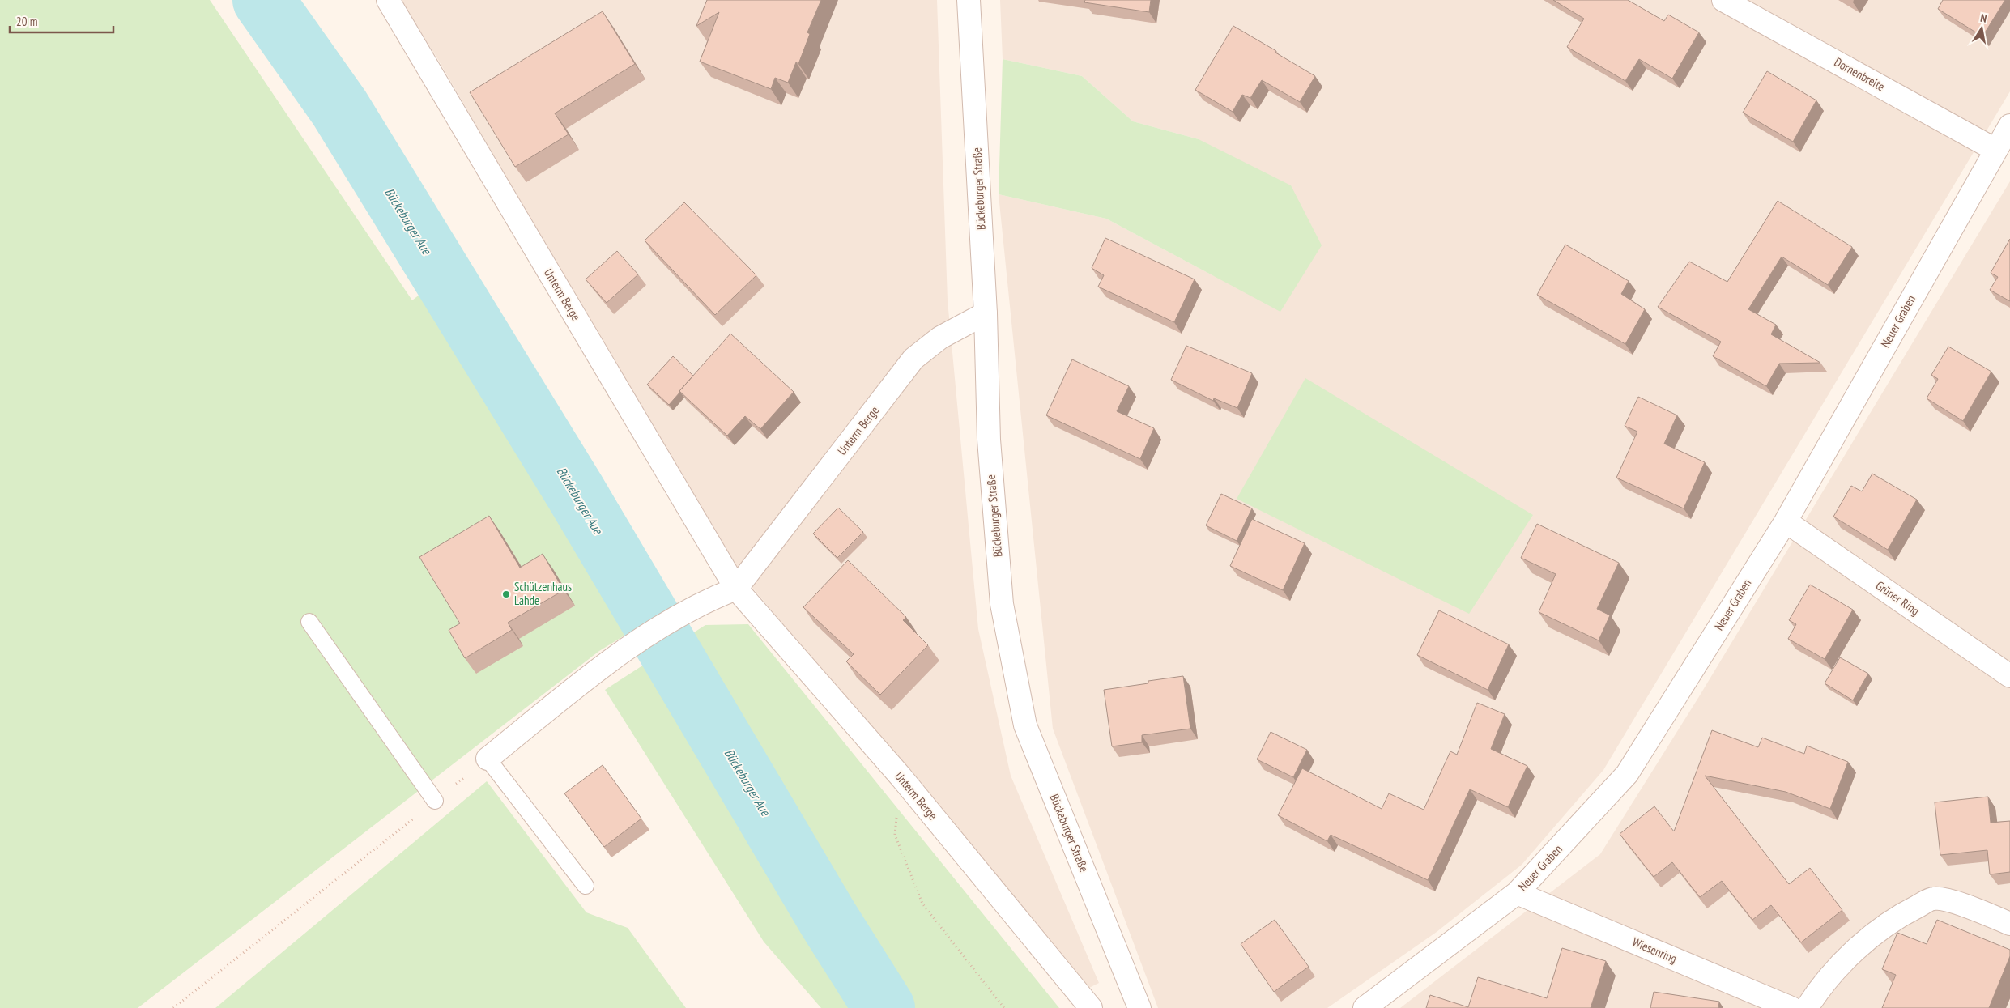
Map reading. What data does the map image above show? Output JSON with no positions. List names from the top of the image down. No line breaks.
{"streets":{"street":["Dornenbreite","Bückeburger Straße","Unterm Berge","Neuer Graben","Grüner Ring","Wiesenring"]},"crossings":[["Dornenbreite","Neuer Graben"],["Bückeburger Straße","Unterm Berge"],["Neuer Graben","Grüner Ring"],["Neuer Graben","Wiesenring"]],"water":["Bückeburger Aue"],"places":["Schützenhaus Lahde"],"scale_bar":"20 m","north":"top"}
